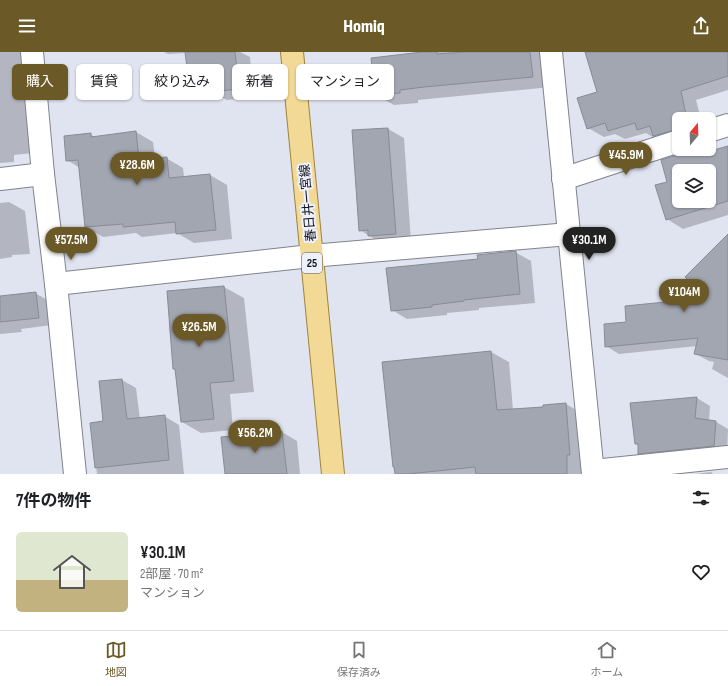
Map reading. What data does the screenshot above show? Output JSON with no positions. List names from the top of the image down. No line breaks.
{"streets":{"main road":["春日井一宮線","25"]},"north":"top","page":{"header":"Homiq","chip":["購入","賃貸","絞り込み","新着","マンション"],"price":["¥45.9M","¥28.6M","¥57.5M","¥30.1M","¥104M","¥26.5M","¥56.2M"],"heading":"7件の物件","list":[{"name":"¥30.1M","note":"2部屋 · 70 m² · マンション"}],"tabs":["地図","保存済み","ホーム"]}}
